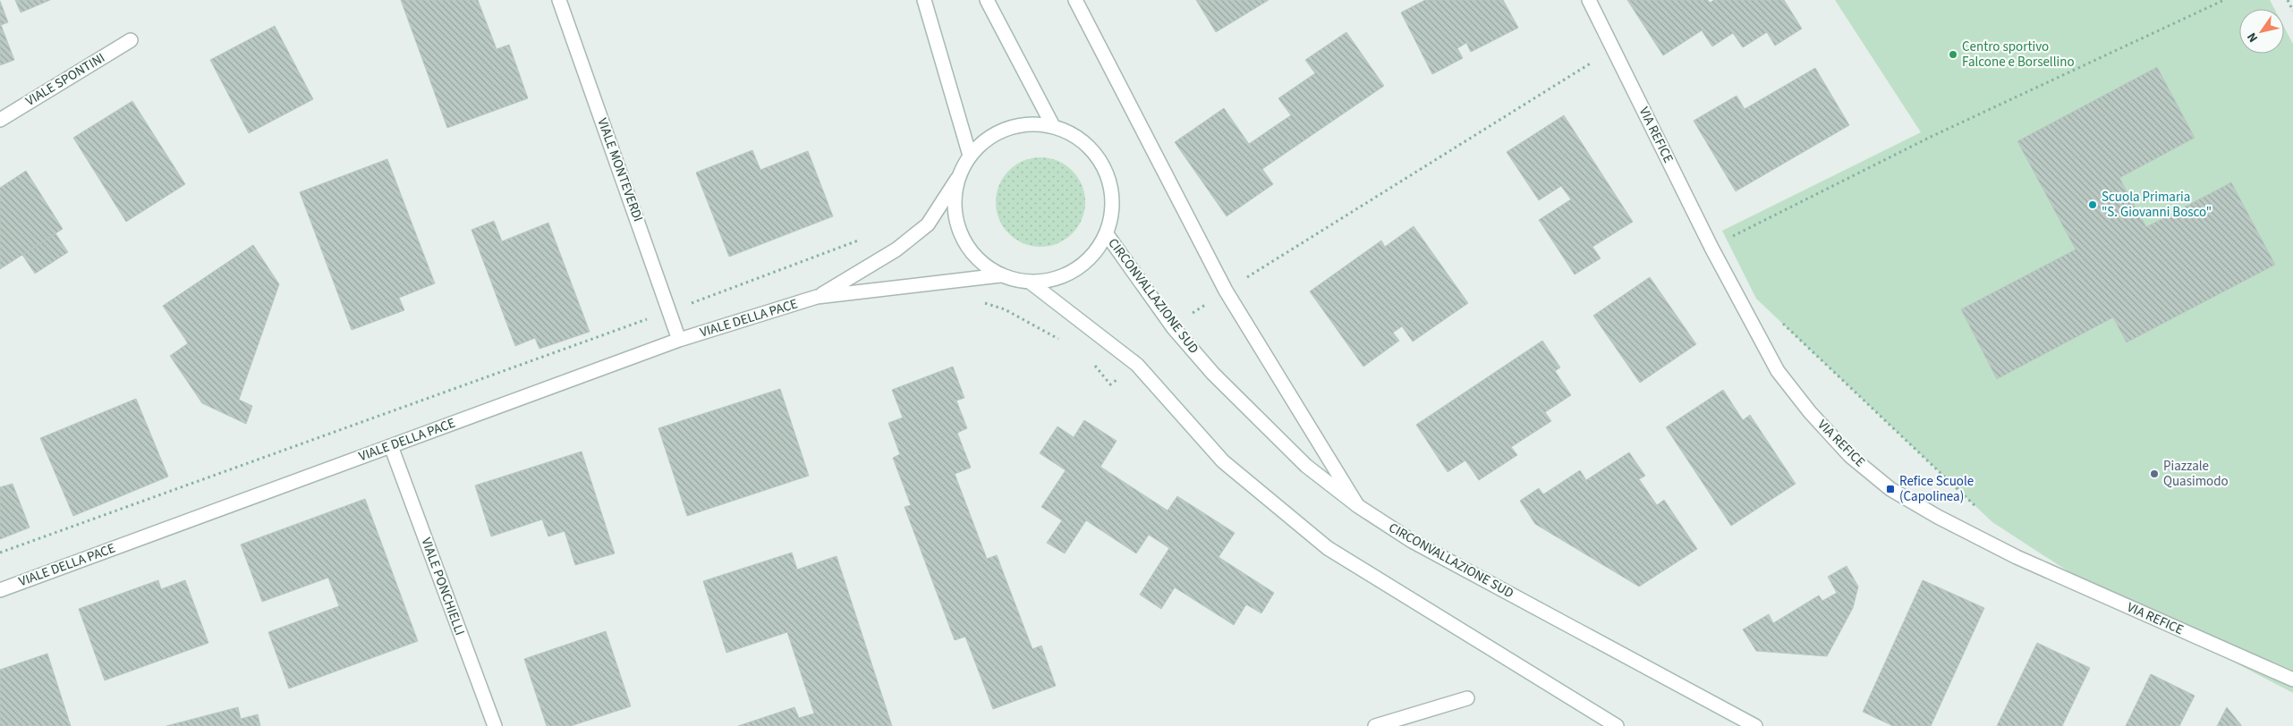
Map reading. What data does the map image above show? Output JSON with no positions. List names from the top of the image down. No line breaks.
{"streets":{"street":["VIALE SPONTINI","VIA REFICE","VIALE MONTEVERDI","CIRCONVALLAZIONE SUD","VIALE DELLA PACE","VIALE PONCHIELLI"]},"crossings":[["VIALE MONTEVERDI","VIALE DELLA PACE"],["CIRCONVALLAZIONE SUD","VIALE DELLA PACE"],["VIALE DELLA PACE","VIALE PONCHIELLI"]],"places":{"other":["Centro sportivo Falcone e Borsellino","Scuola Primaria \"S. Giovanni Bosco\"","Piazzale Quasimodo"],"transit":["Refice Scuole (Capolinea)"]},"north":"bottom left"}
